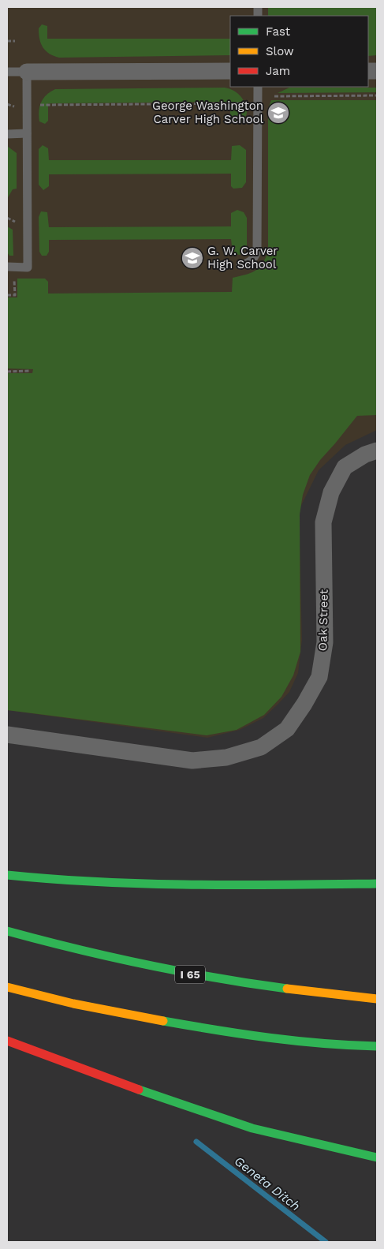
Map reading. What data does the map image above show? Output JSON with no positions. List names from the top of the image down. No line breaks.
{"streets":{"highway":["I 65"],"street":["Oak Street"]},"water":["Geneta Ditch"],"places":{"school or university":["George Washington Carver High School","G. W. Carver High School"]},"legend":["Fast","Slow","Jam"]}
